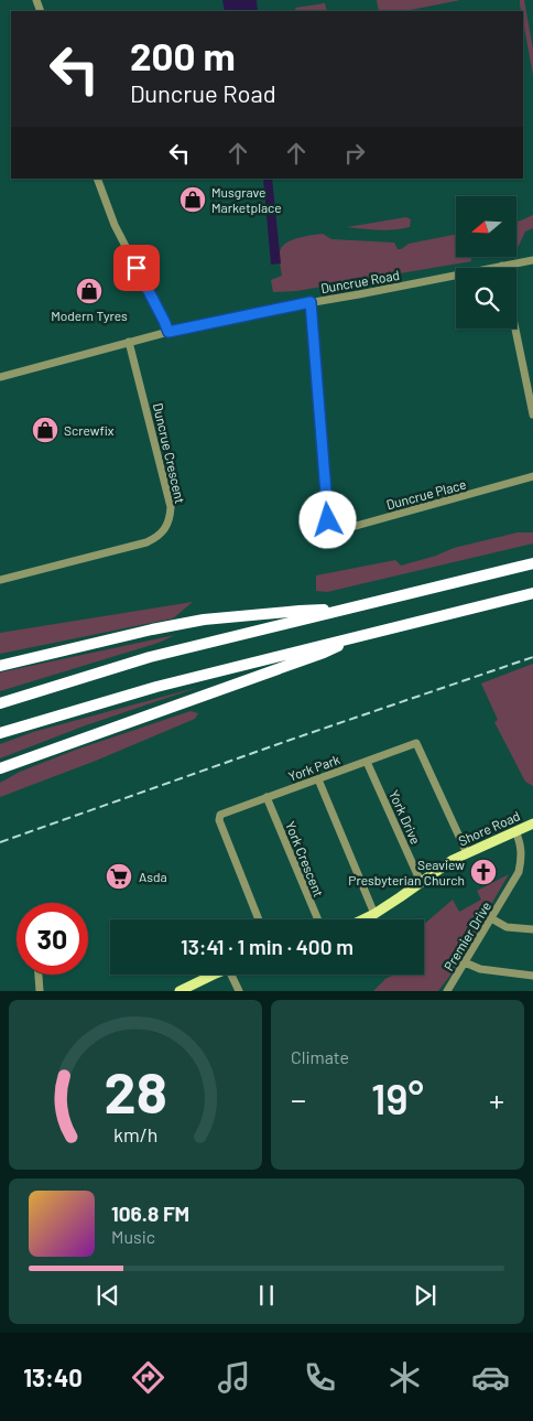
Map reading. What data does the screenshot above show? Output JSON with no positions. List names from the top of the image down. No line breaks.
{"streets":{"main road":["Shore Road"],"street":["Duncrue Road","Duncrue Crescent","Duncrue Place","York Park","York Drive","York Crescent","Premier Drive"]},"crossings":[["Duncrue Road","Duncrue Crescent"],["Duncrue Road","Duncrue Place"],["York Park","York Drive"],["York Park","Shore Road"],["York Park","York Crescent"],["York Drive","Shore Road"],["Shore Road","Premier Drive"]],"places":{"shop":["Musgrave Marketplace","Modern Tyres","Screwfix"],"church":["Seaview Presbyterian Church"],"supermarket":["Asda"]},"north":"left","page":{"turn":["200 m","Duncrue Road"],"limit":"30","trip":"13:41 · 1 min · 400 m","tile":"Climate","heat":["−","19°","+"],"song":["106.8 FM","Music"],"tabs":"13:40","gauge":["28","km/h"]}}
